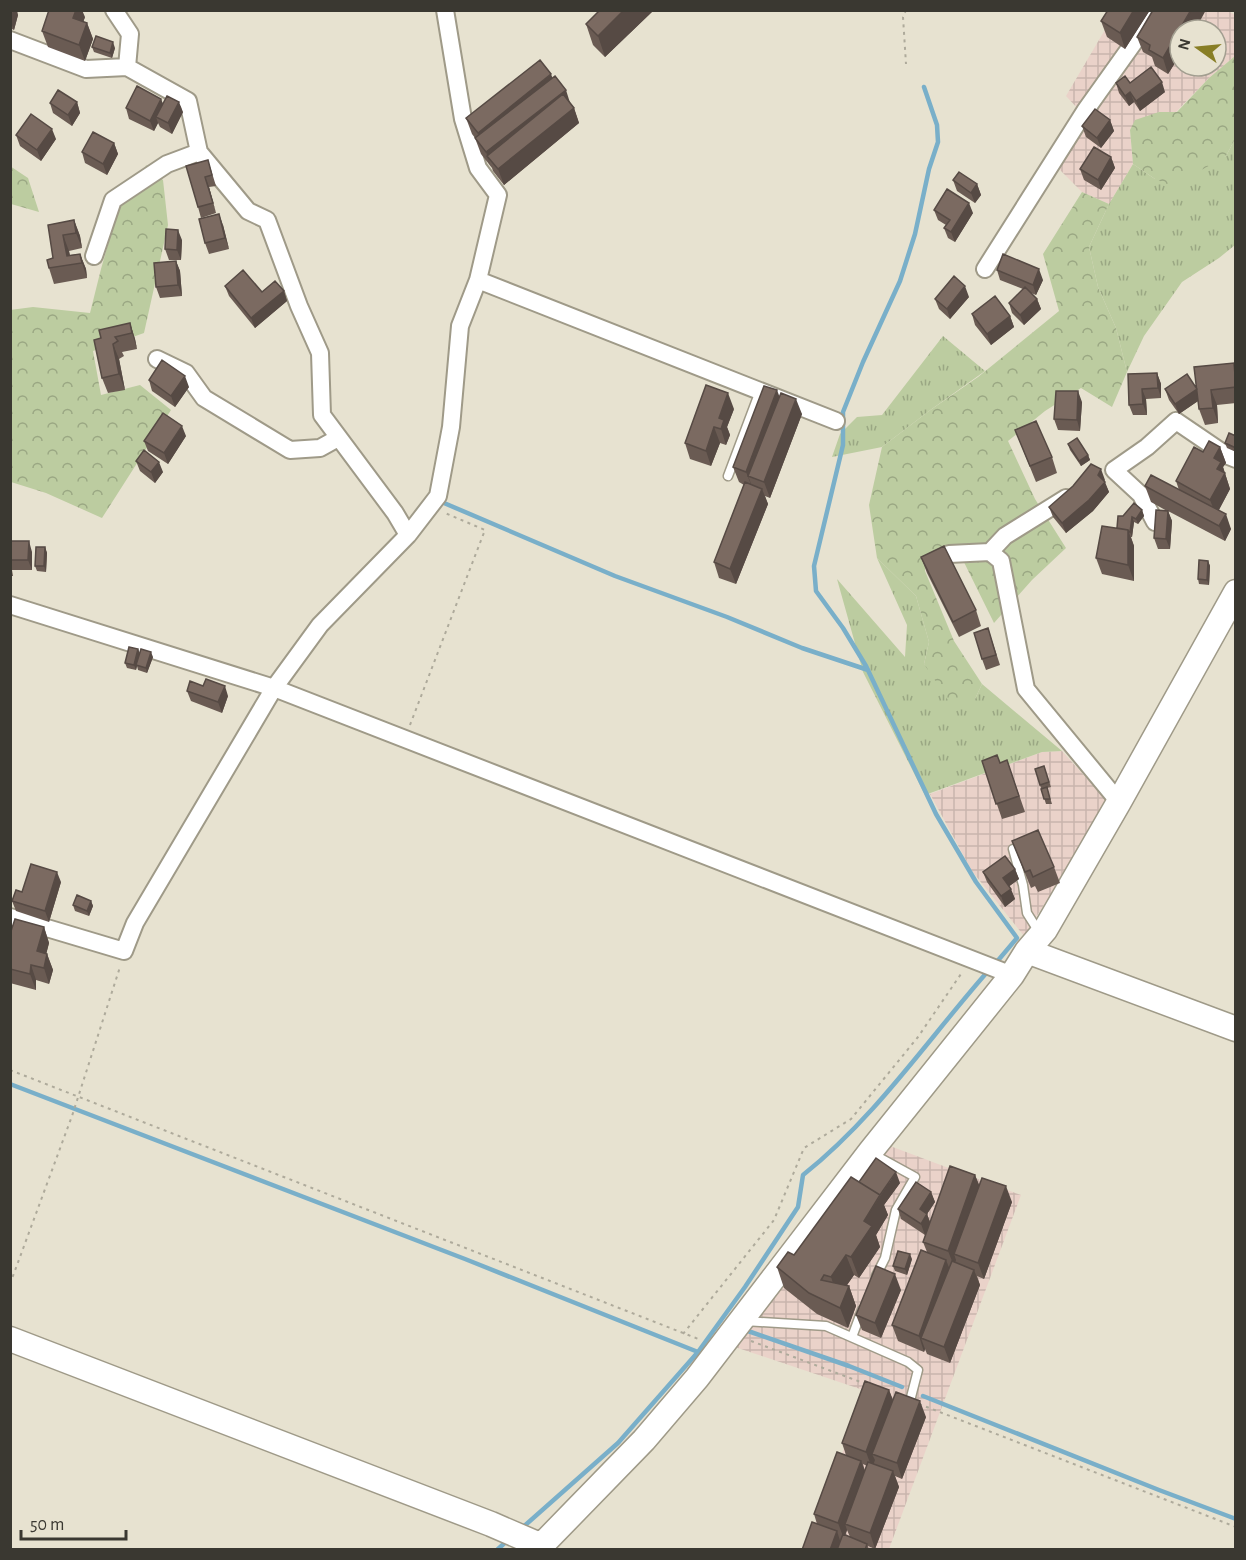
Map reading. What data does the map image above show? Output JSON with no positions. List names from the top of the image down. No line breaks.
{"scale_bar":"50 m","north":"left"}
